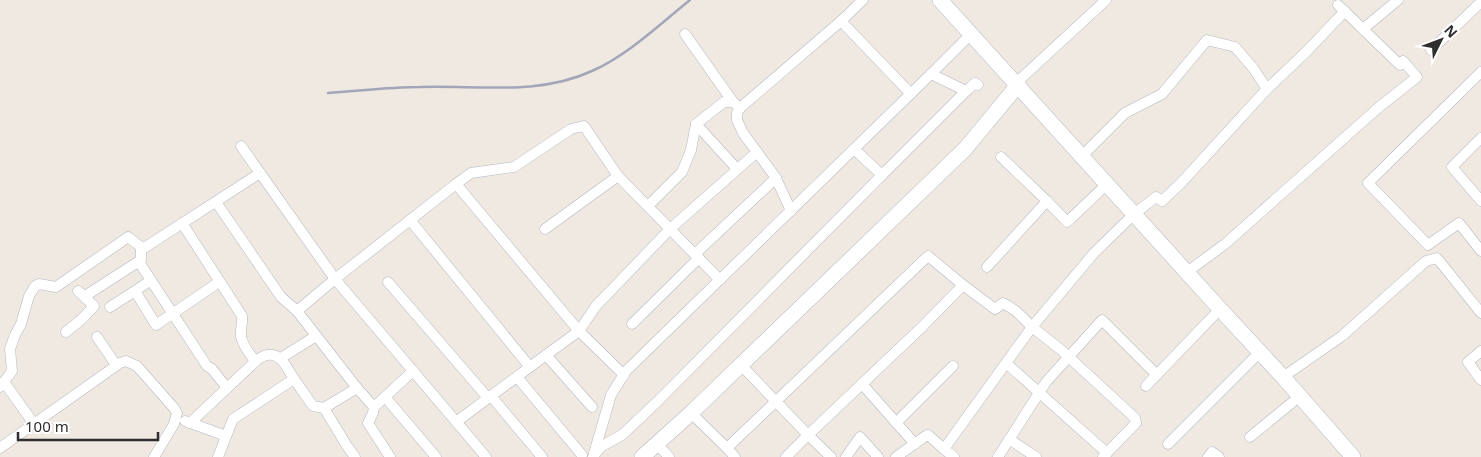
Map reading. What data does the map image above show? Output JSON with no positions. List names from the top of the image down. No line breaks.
{"scale_bar":"100 m","north":"top right"}
